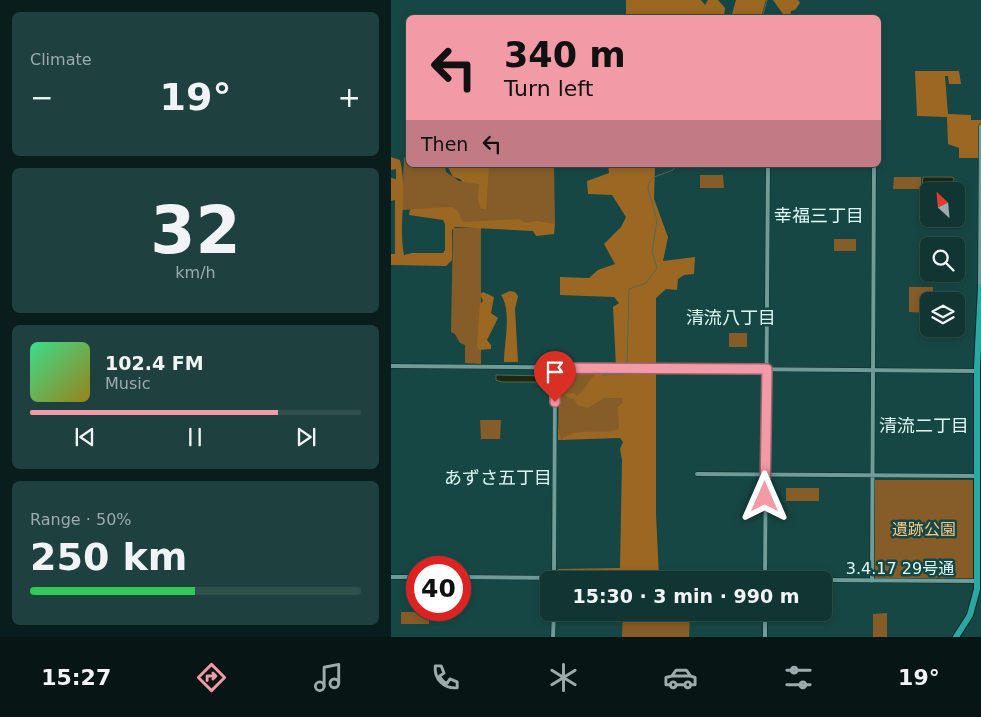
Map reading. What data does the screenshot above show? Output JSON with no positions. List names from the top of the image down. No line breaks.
{"streets":{"street":["3.4.17 29号通"]},"districts":["幸福三丁目","清流八丁目","清流二丁目","あずさ五丁目"],"parks":["遺跡公園"],"north":"top left","page":{"tile":["Climate",["32","km/h"],["Range · 50%","250 km"]],"turn":["340 m","Turn left"],"heat":["−","19°","+"],"then":"Then","song":["102.4 FM","Music"],"limit":"40","trip":"15:30 · 3 min · 990 m","tabs":["15:27","19°"]}}
